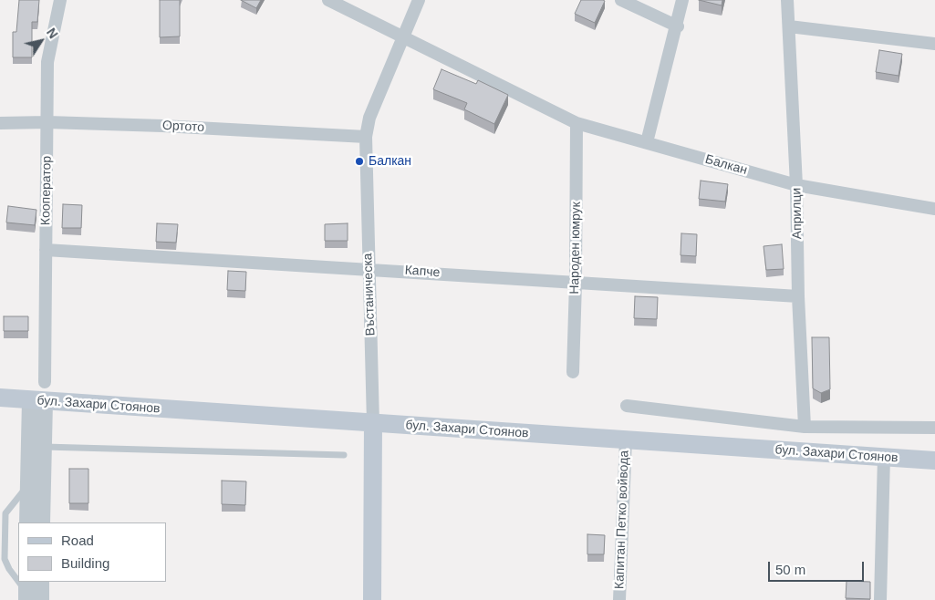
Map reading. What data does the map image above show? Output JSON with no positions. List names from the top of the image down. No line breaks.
{"streets":{"main road":["Въстаническа","бул. Захари Стоянов"],"street":["Ортото","Балкан","Кооператор","Априлци","Народен юмрук","Капче","Капитан Петко войвода"]},"crossings":[["Ортото","Кооператор"],["Ортото","Въстаническа"],["Балкан","Априлци"],["Балкан","Народен юмрук"],["Балкан","Въстаническа"],["Кооператор","Капче"],["Априлци","Капче"],["Народен юмрук","Капче"],["Капче","Въстаническа"],["Въстаническа","бул. Захари Стоянов"],["бул. Захари Стоянов","Капитан Петко войвода"]],"places":["Балкан"],"legend":["Road","Building"],"scale_bar":"50 m","north":"top right"}
